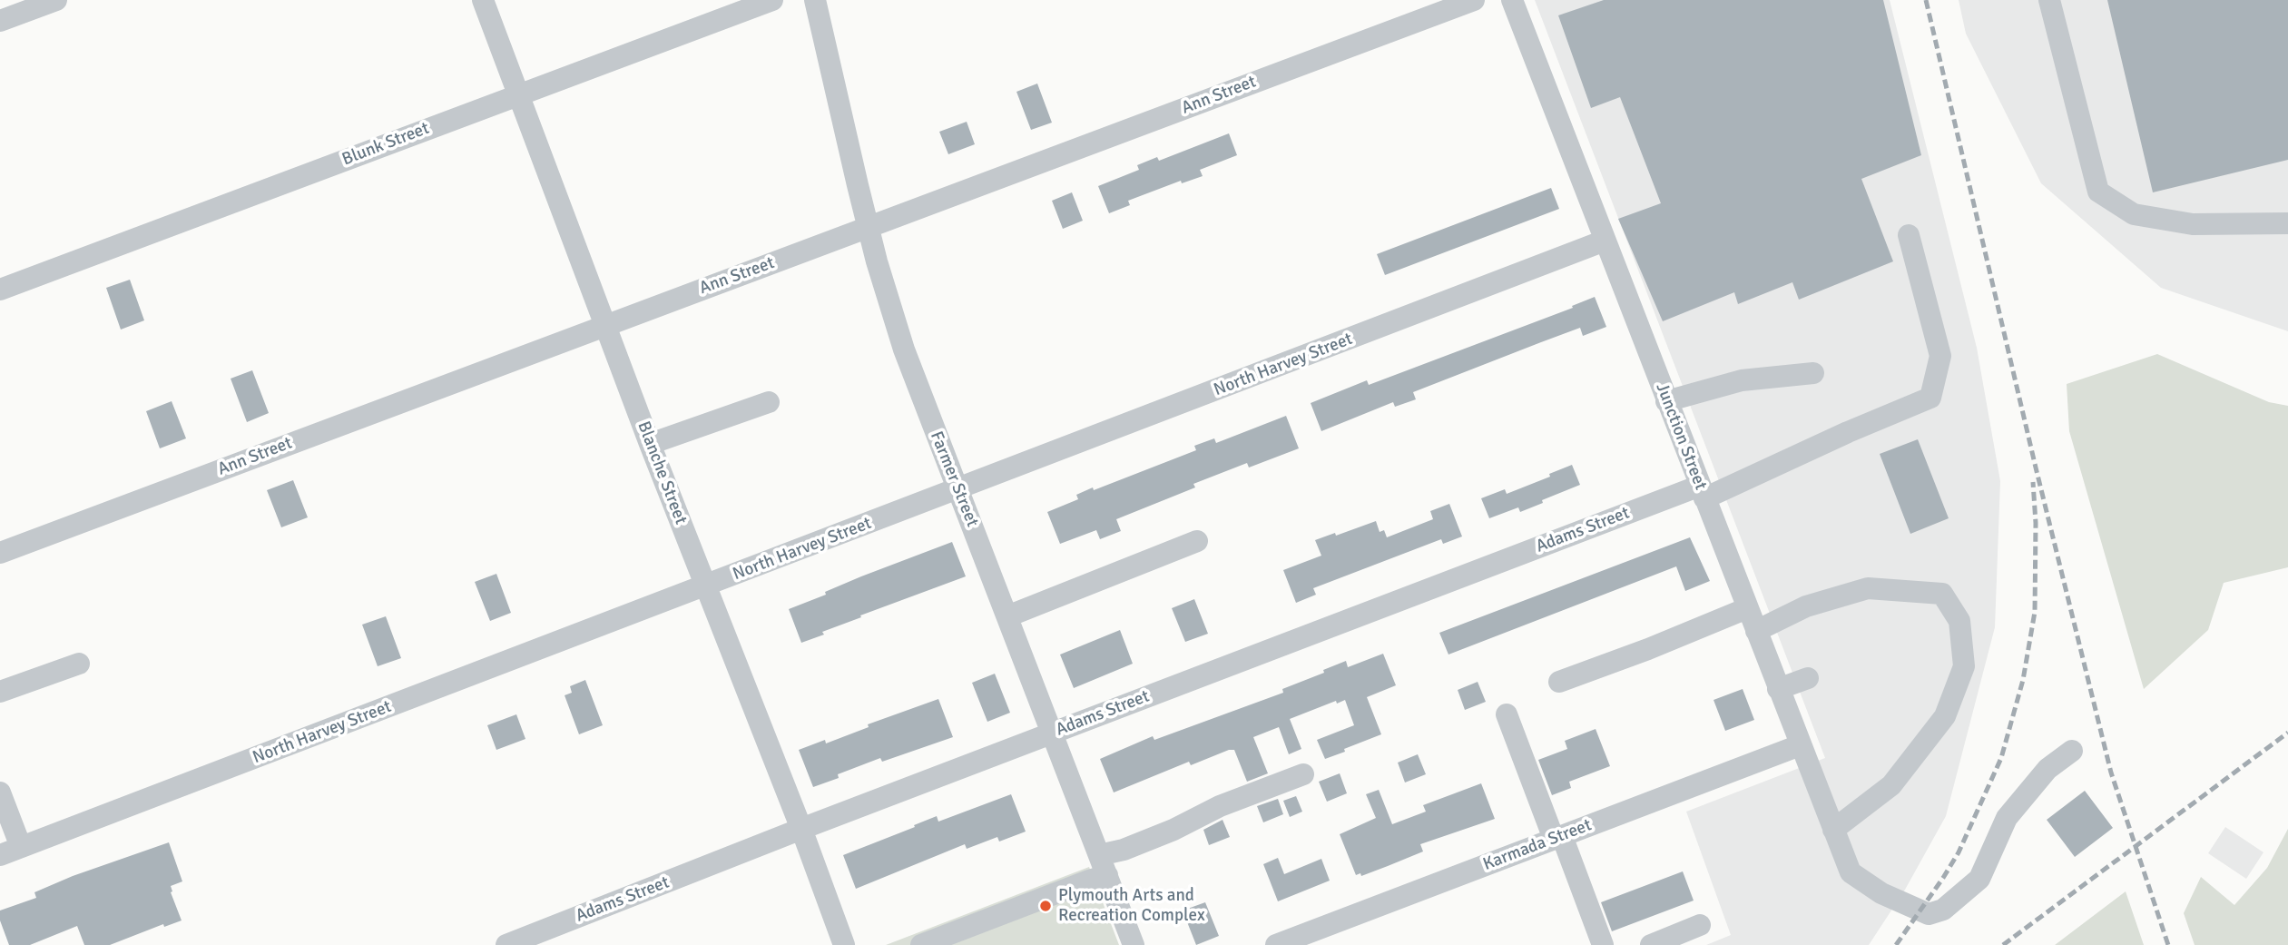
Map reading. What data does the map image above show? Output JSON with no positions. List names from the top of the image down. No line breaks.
{"streets":{"street":["Ann Street","Blunk Street","North Harvey Street","Junction Street","Blanche Street","Farmer Street","Adams Street","Karmada Street"]},"crossings":[["Ann Street","Blanche Street"],["Ann Street","Farmer Street"],["Blunk Street","Blanche Street"],["North Harvey Street","Junction Street"],["North Harvey Street","Blanche Street"],["North Harvey Street","Farmer Street"],["Junction Street","Adams Street"],["Junction Street","Karmada Street"],["Blanche Street","Adams Street"],["Farmer Street","Adams Street"]],"places":["Plymouth Arts and Recreation Complex"]}
